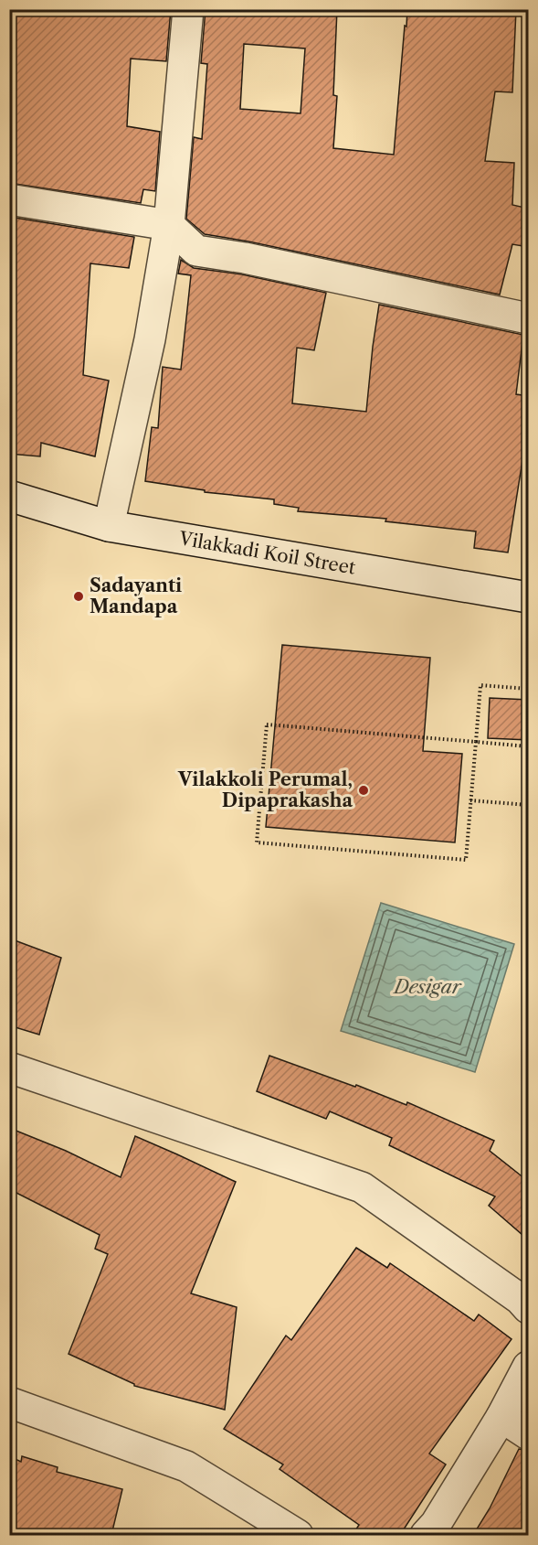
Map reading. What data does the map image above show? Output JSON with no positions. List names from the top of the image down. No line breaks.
{"streets":{"street":["Vilakkadi Koil Street"]},"water":["Desigar"],"places":["Sadayanti Mandapa","Vilakkoli Perumal, Dipaprakasha"]}
